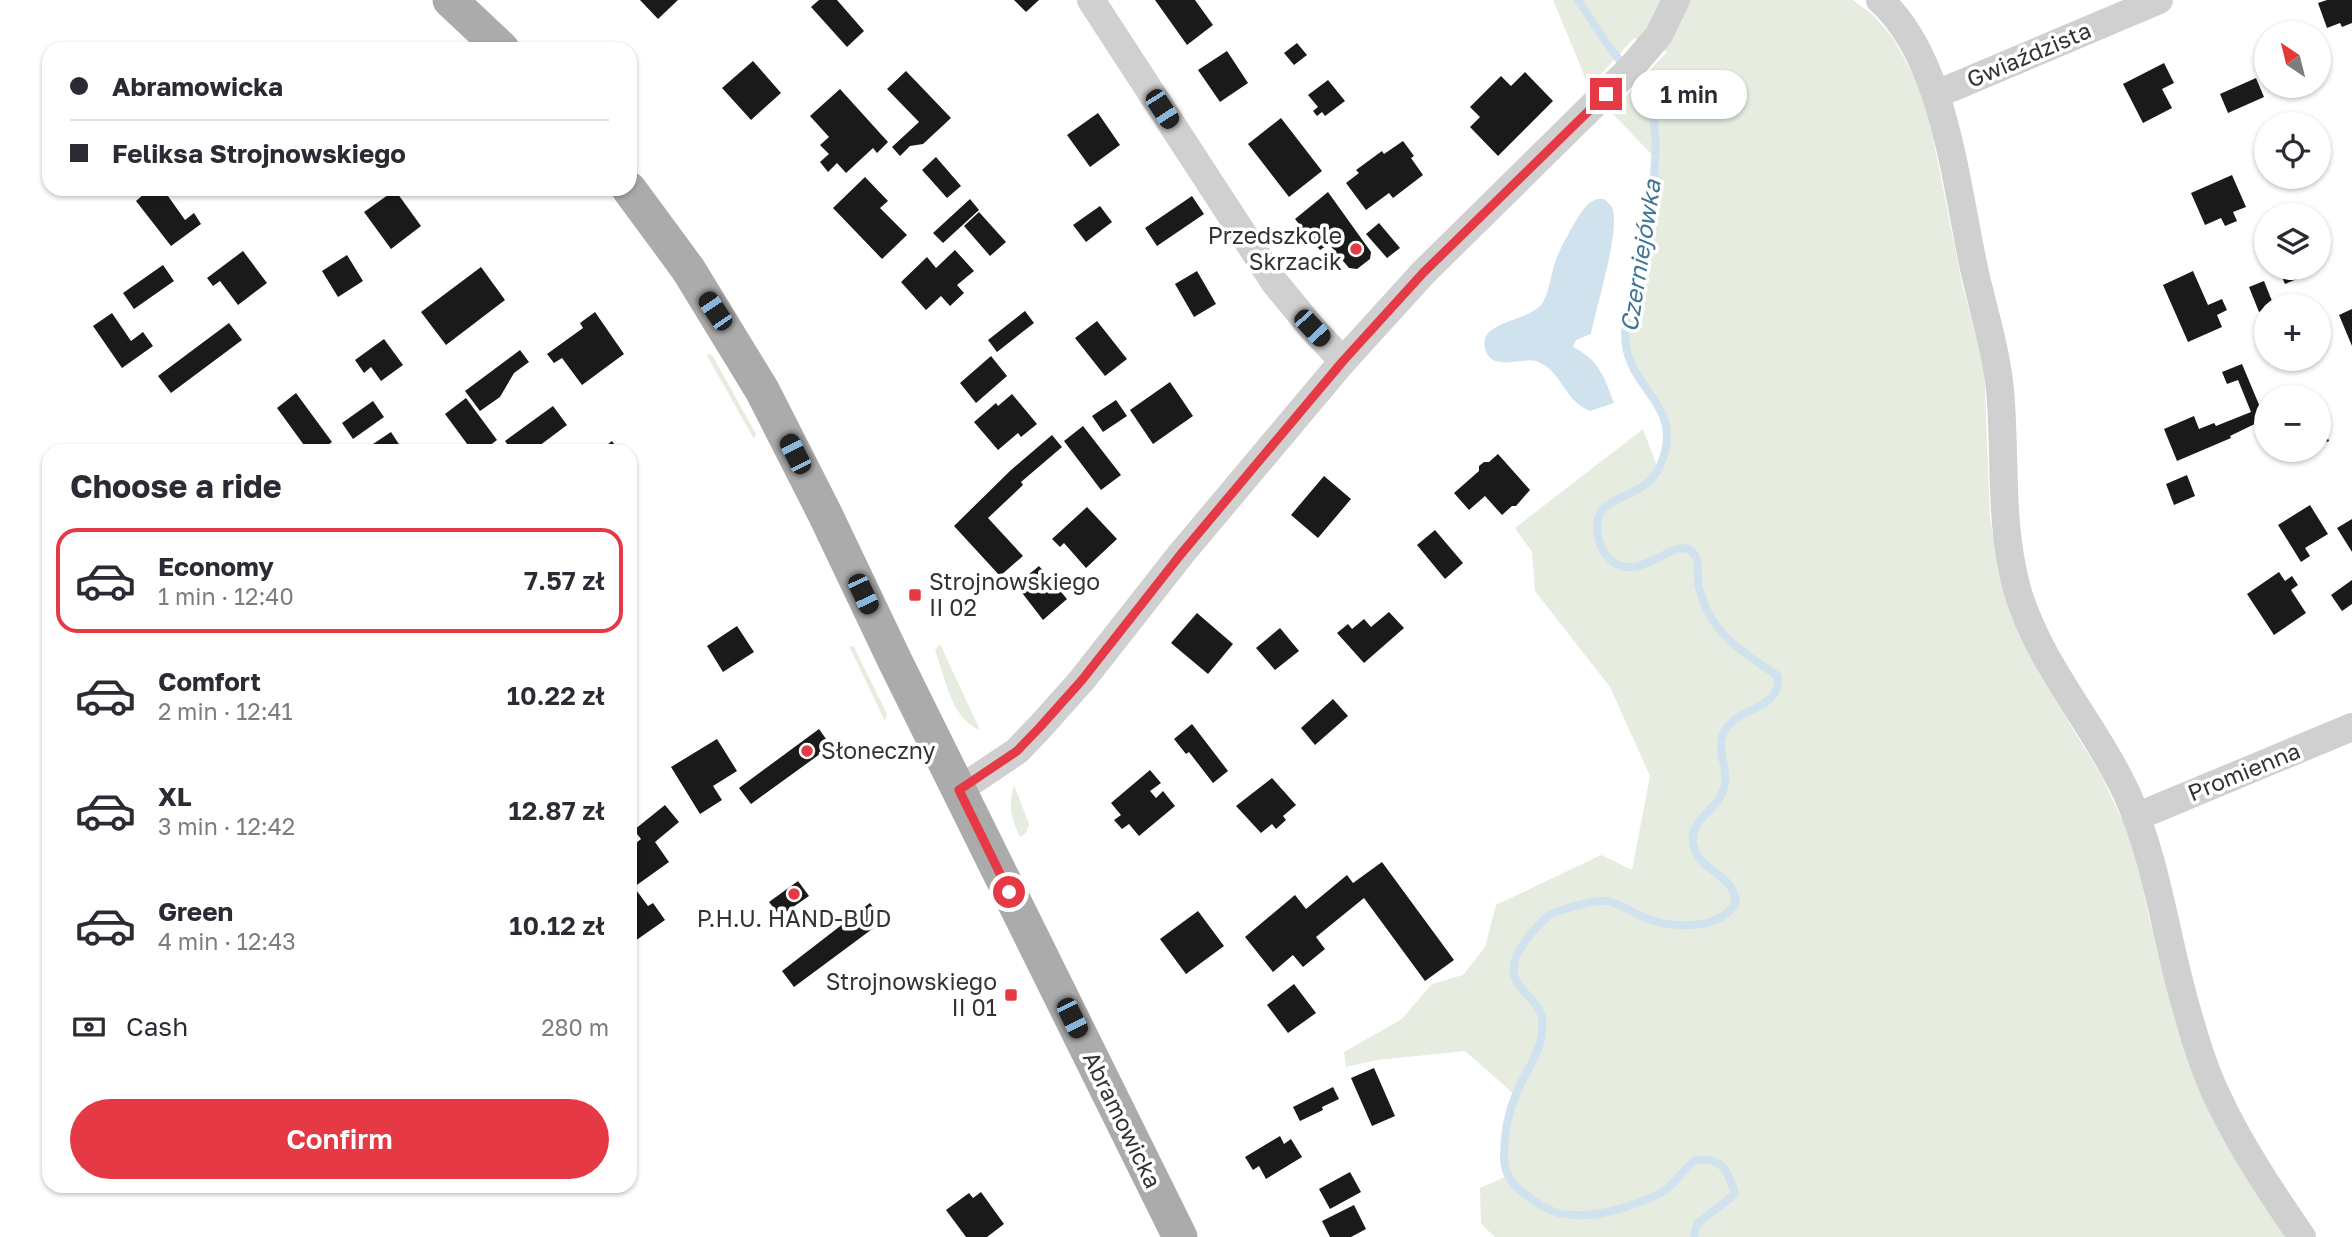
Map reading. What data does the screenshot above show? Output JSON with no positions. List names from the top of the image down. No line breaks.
{"streets":{"main road":["Abramowicka"],"street":["Gwiaździsta","Promienna"]},"water":["Czerniejówka"],"places":{"other":["Przedszkole Skrzacik","Słoneczny","P.H.U. HAND-BUD"],"transit":["Strojnowskiego II 02","Strojnowskiego II 01"]},"north":"top left","page":{"map_buttons":["+","−"],"banner":["Abramowicka","Feliksa Strojnowskiego"],"bubble":"1 min","heading":"Choose a ride","list":[{"name":"Economy","note":"1 min · 12:40","value":"7.57 zł"},{"name":"Comfort","note":"2 min · 12:41","value":"10.22 zł"},{"name":"XL","note":"3 min · 12:42","value":"12.87 zł"},{"name":"Green","note":"4 min · 12:43","value":"10.12 zł"}],"pay":["Cash","280 m"],"buttons":"Confirm"}}
